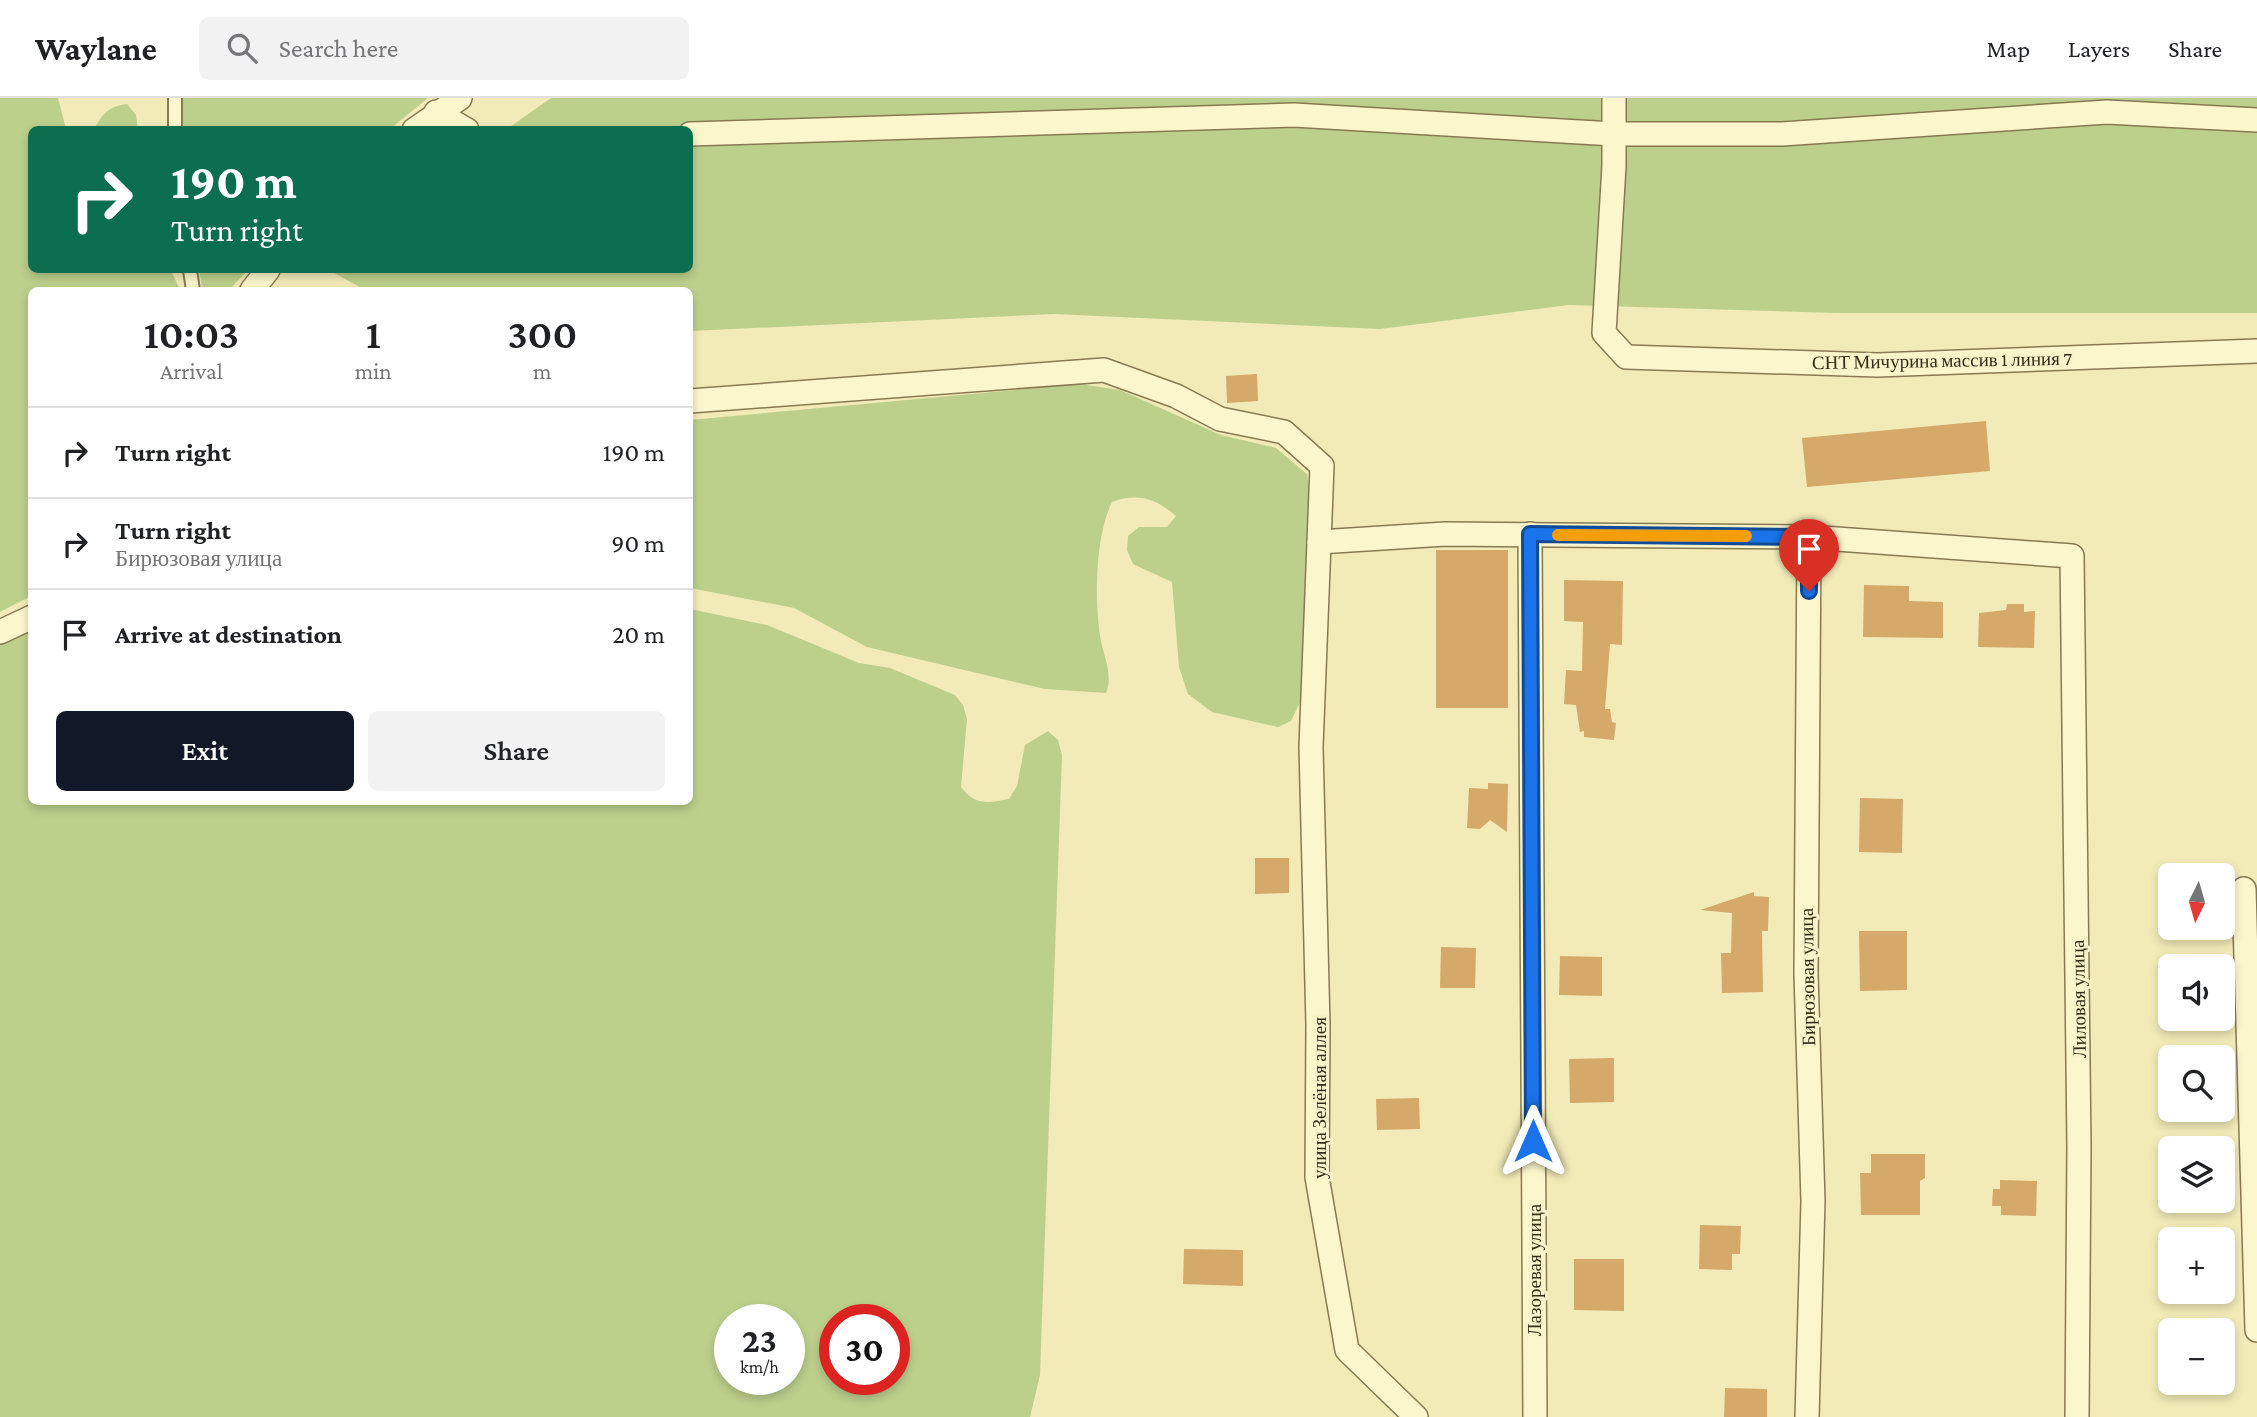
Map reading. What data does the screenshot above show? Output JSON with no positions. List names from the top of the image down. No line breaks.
{"streets":{"street":["СНТ Мичурина массив 1 линия 7","Бирюзовая улица","Лиловая улица","улица Зелёная аллея","Лазоревая улица"]},"crossings":[["Бирюзовая улица","Лиловая улица"]],"north":"bottom","page":{"header":"Waylane","search":"Search here","nav":["Map","Layers","Share"],"turn":["190 m","Turn right"],"eta":["10:03","Arrival","1","min","300","m"],"list":[{"name":"Turn right","value":"190 m"},{"name":"Turn right","note":"Бирюзовая улица","value":"90 m"},{"name":"Arrive at destination","value":"20 m"}],"buttons":["Exit","Share"],"map_buttons":["+","−"],"speed":"23 km/h","limit":"30"}}
